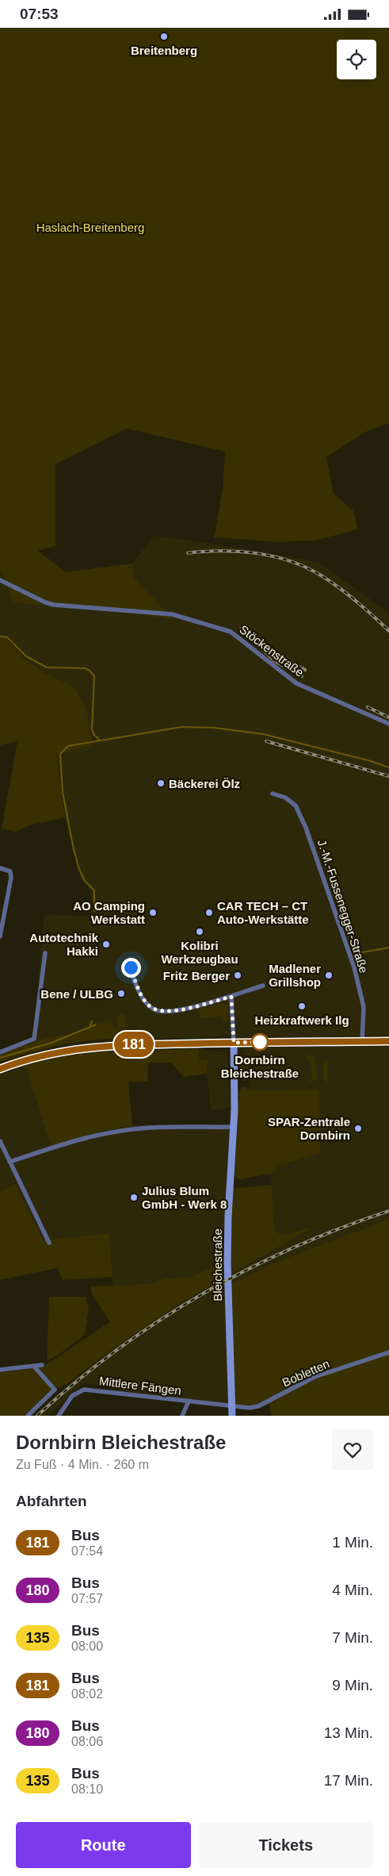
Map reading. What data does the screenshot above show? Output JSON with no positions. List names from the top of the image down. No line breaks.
{"streets":{"main road":["Bleichestraße"],"street":["Stöckenstraße","J.-M.-Fussenegger-Straße","Bobletten","Mittlere Fängen"]},"crossings":[["Bleichestraße","Bobletten"],["Bleichestraße","Mittlere Fängen"],["Bobletten","Mittlere Fängen"]],"parks":["Haslach-Breitenberg"],"places":["Breitenberg","Bäckerei Ölz","AO Camping Werkstatt","CAR TECH – CT Auto-Werkstätte","Kolibri Werkzeugbau","Autotechnik Hakki","Fritz Berger","Madlener Grillshop","Bene / ULBG","Heizkraftwerk Ilg","Dornbirn Bleichestraße","SPAR-Zentrale Dornbirn","Julius Blum GmbH - Werk 8"],"lines":["bus line 181"],"page":{"status":"07:53","on_map":"181","heading":[["Dornbirn Bleichestraße","Zu Fuß · 4 Min. · 260 m"],"Abfahrten"],"list":[{"mark":"181","name":"Bus","note":"07:54","value":"1 Min."},{"mark":"180","name":"Bus","note":"07:57","value":"4 Min."},{"mark":"135","name":"Bus","note":"08:00","value":"7 Min."},{"mark":"181","name":"Bus","note":"08:02","value":"9 Min."},{"mark":"180","name":"Bus","note":"08:06","value":"13 Min."},{"mark":"135","name":"Bus","note":"08:10","value":"17 Min."}],"buttons":["Route","Tickets"]}}
